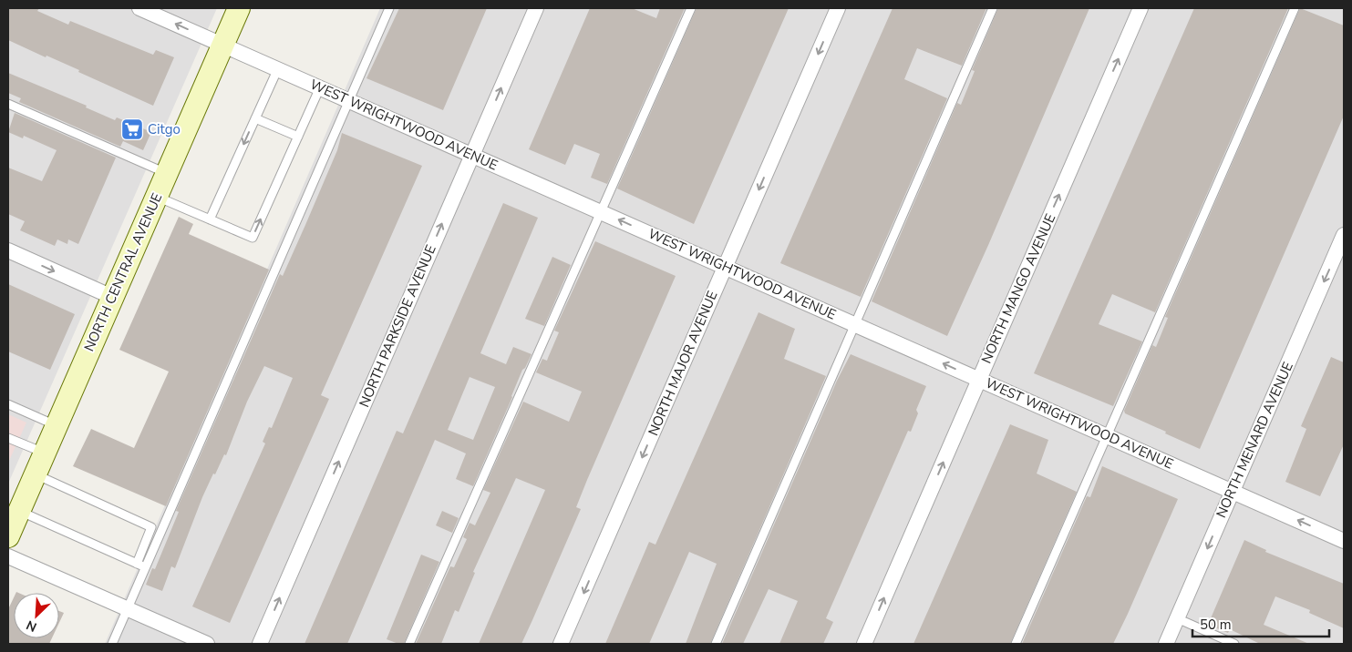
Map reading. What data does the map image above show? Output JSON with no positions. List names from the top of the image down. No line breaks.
{"streets":{"street":["WEST WRIGHTWOOD AVENUE","NORTH CENTRAL AVENUE","NORTH MANGO AVENUE","NORTH PARKSIDE AVENUE","NORTH MAJOR AVENUE","NORTH MENARD AVENUE"]},"crossings":[["WEST WRIGHTWOOD AVENUE","NORTH CENTRAL AVENUE"],["WEST WRIGHTWOOD AVENUE","NORTH MANGO AVENUE"],["WEST WRIGHTWOOD AVENUE","NORTH PARKSIDE AVENUE"],["WEST WRIGHTWOOD AVENUE","NORTH MAJOR AVENUE"],["WEST WRIGHTWOOD AVENUE","NORTH MENARD AVENUE"]],"one_way":["WEST WRIGHTWOOD AVENUE","NORTH MANGO AVENUE","NORTH PARKSIDE AVENUE","NORTH MAJOR AVENUE","NORTH MENARD AVENUE"],"places":{"supermarket":["Citgo"]},"scale_bar":"50 m","north":"bottom left"}
